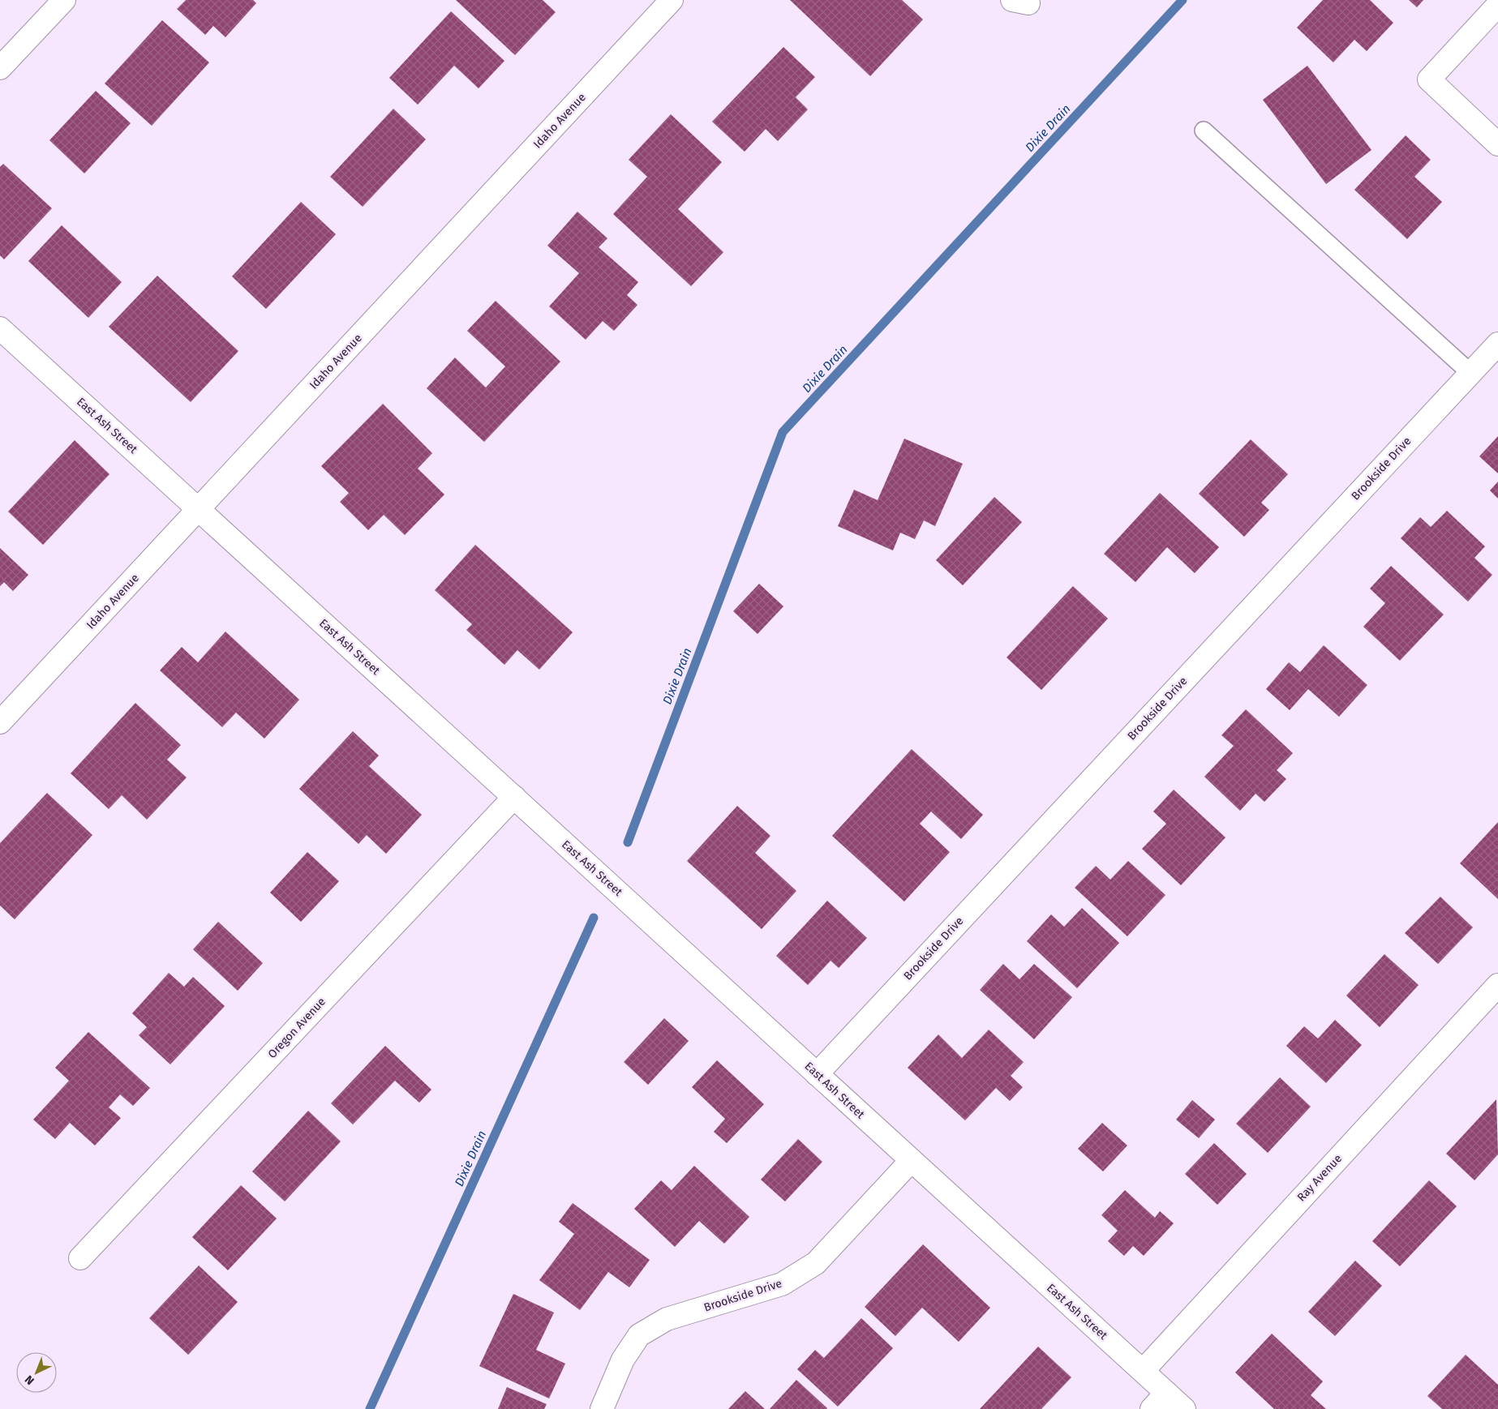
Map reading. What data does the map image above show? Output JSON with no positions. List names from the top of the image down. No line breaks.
{"streets":{"street":["Idaho Avenue","East Ash Street","Brookside Drive","Oregon Avenue","Ray Avenue"]},"crossings":[["Idaho Avenue","East Ash Street"],["East Ash Street","Brookside Drive"],["East Ash Street","Oregon Avenue"],["East Ash Street","Ray Avenue"]],"water":["Dixie Drain"],"north":"bottom left"}
